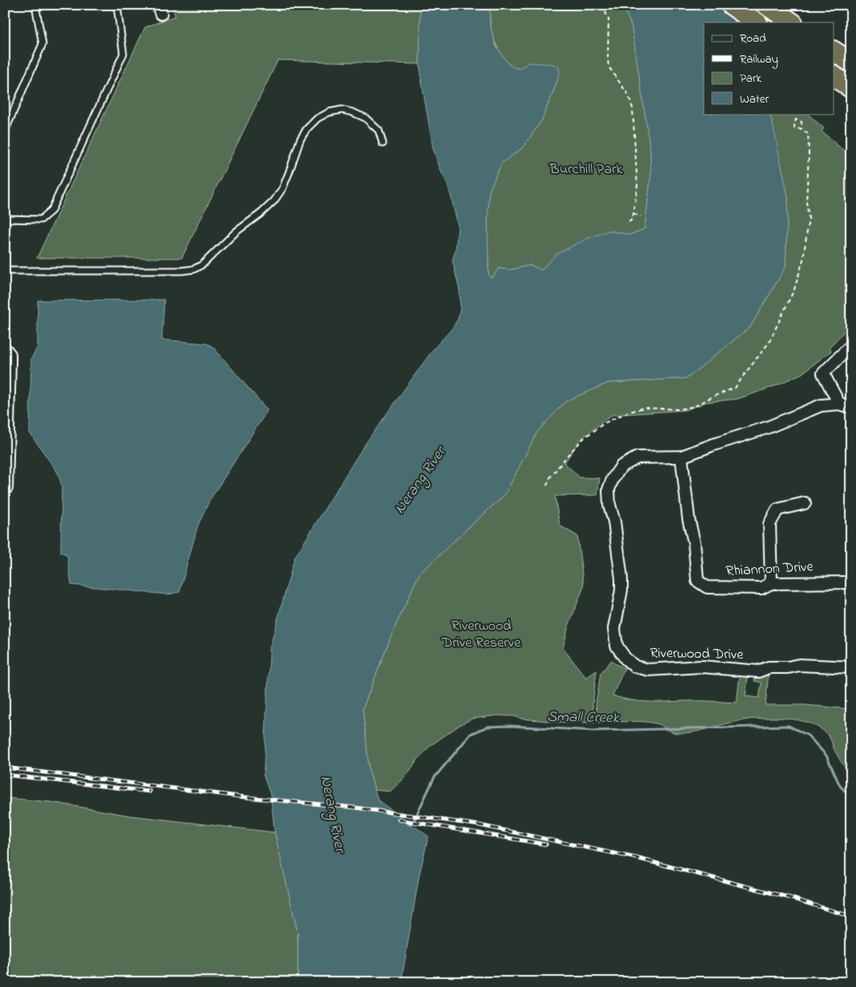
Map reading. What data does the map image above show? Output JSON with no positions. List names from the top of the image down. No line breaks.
{"streets":{"street":["Rhiannon Drive","Riverwood Drive"]},"crossings":[["Rhiannon Drive","Riverwood Drive"]],"water":["Nerang River","Small Creek"],"parks":["Burchill Park","Riverwood Drive Reserve"],"legend":["Road","Railway","Park","Water"]}
